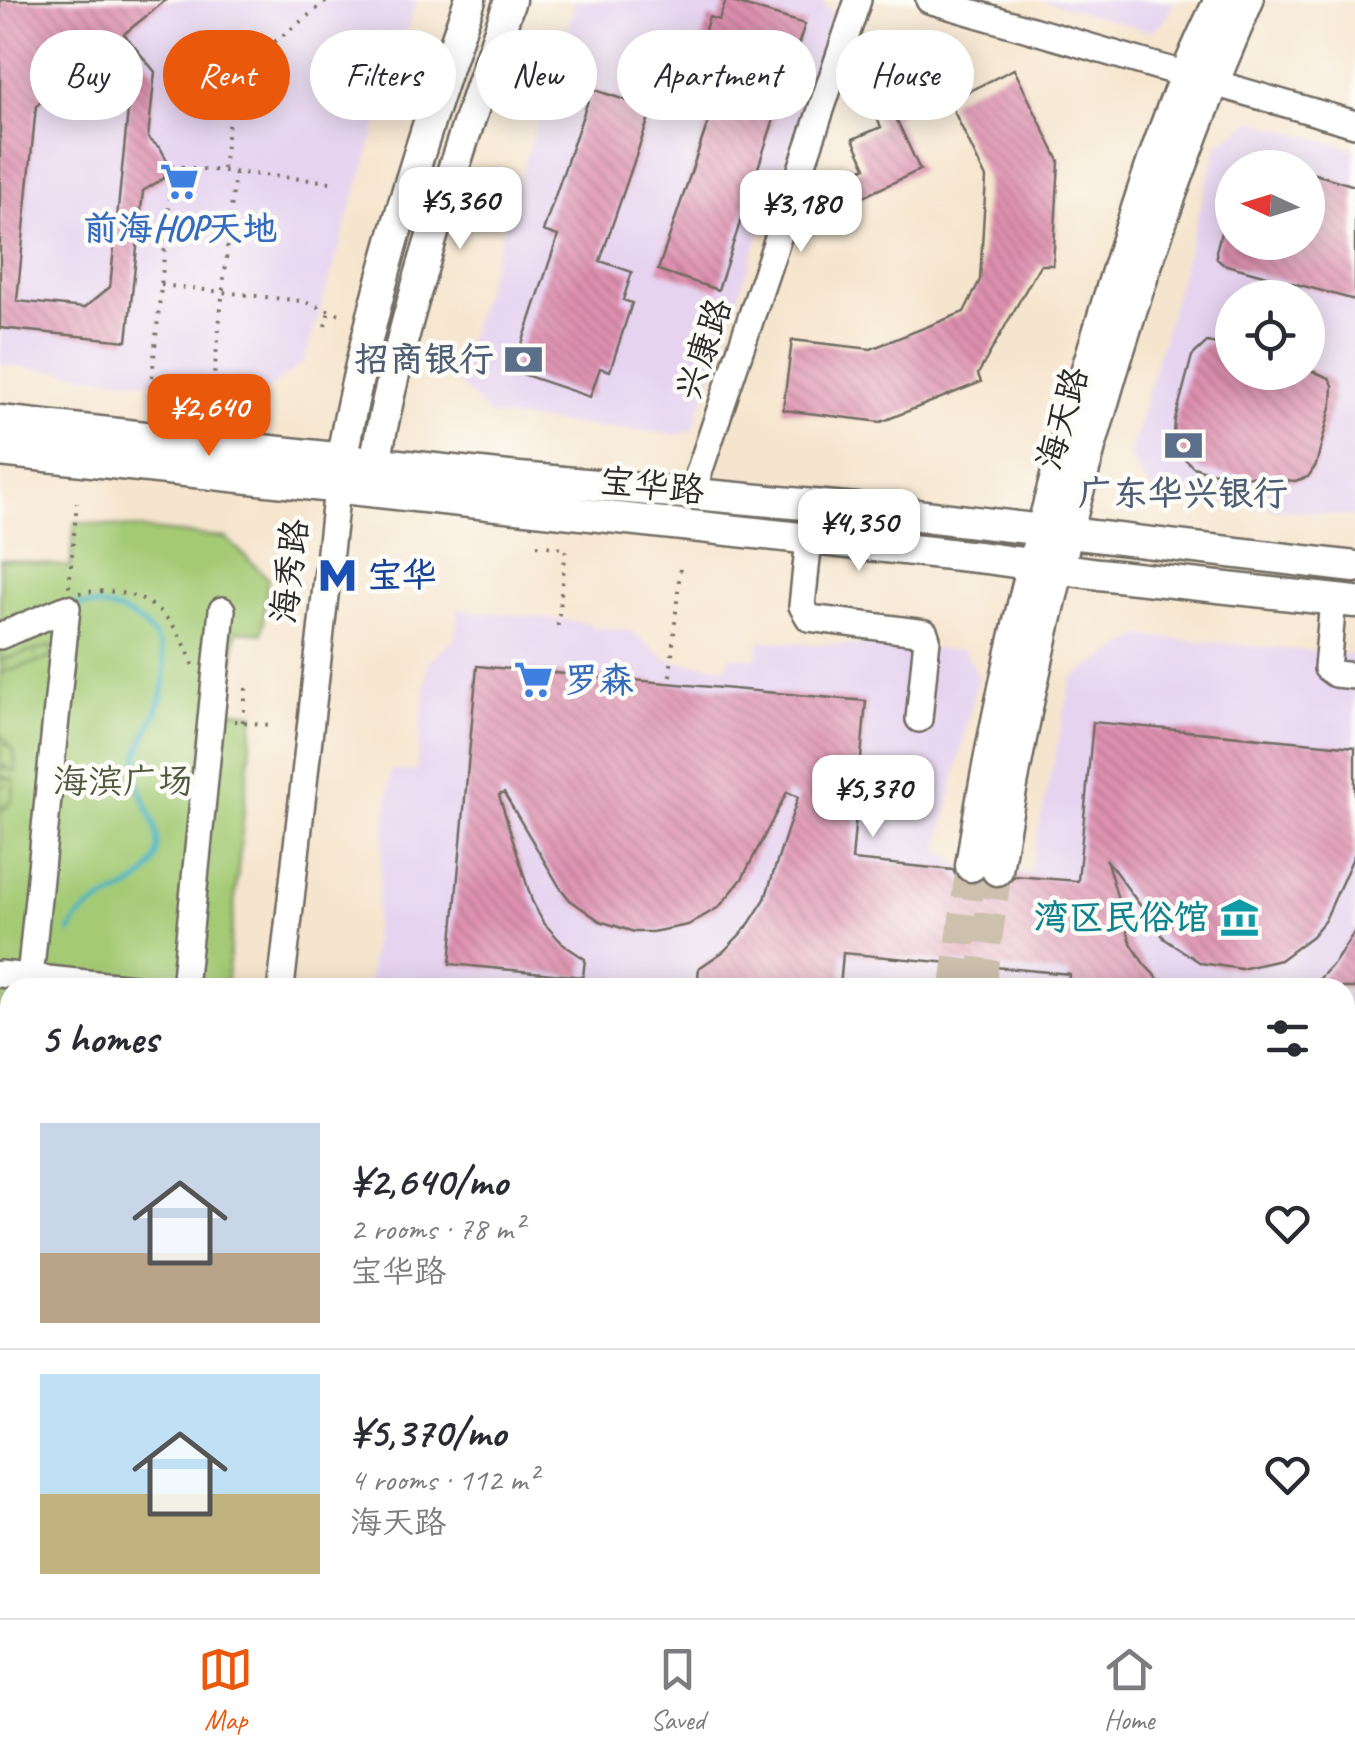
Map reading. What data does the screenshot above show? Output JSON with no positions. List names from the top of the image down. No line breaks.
{"streets":{"main road":["海天路","宝华路","海秀路"],"street":["兴康路"]},"crossings":[["兴康路","宝华路"],["海天路","宝华路"],["宝华路","海秀路"]],"parks":["海滨广场"],"places":{"supermarket":["前海HOP天地","罗森"],"bank":["招商银行","广东华兴银行"],"metro station":["宝华"],"museum":["湾区民俗馆"]},"north":"left","page":{"chip":["Buy","Rent","Filters","New","Apartment","House"],"price":["¥5,360","¥3,180","¥2,640","¥4,350","¥5,370"],"heading":"5 homes","list":[{"name":"¥2,640/mo","note":"2 rooms · 78 m² · 宝华路"},{"name":"¥5,370/mo","note":"4 rooms · 112 m² · 海天路"}],"tabs":["Map","Saved","Home"]}}
